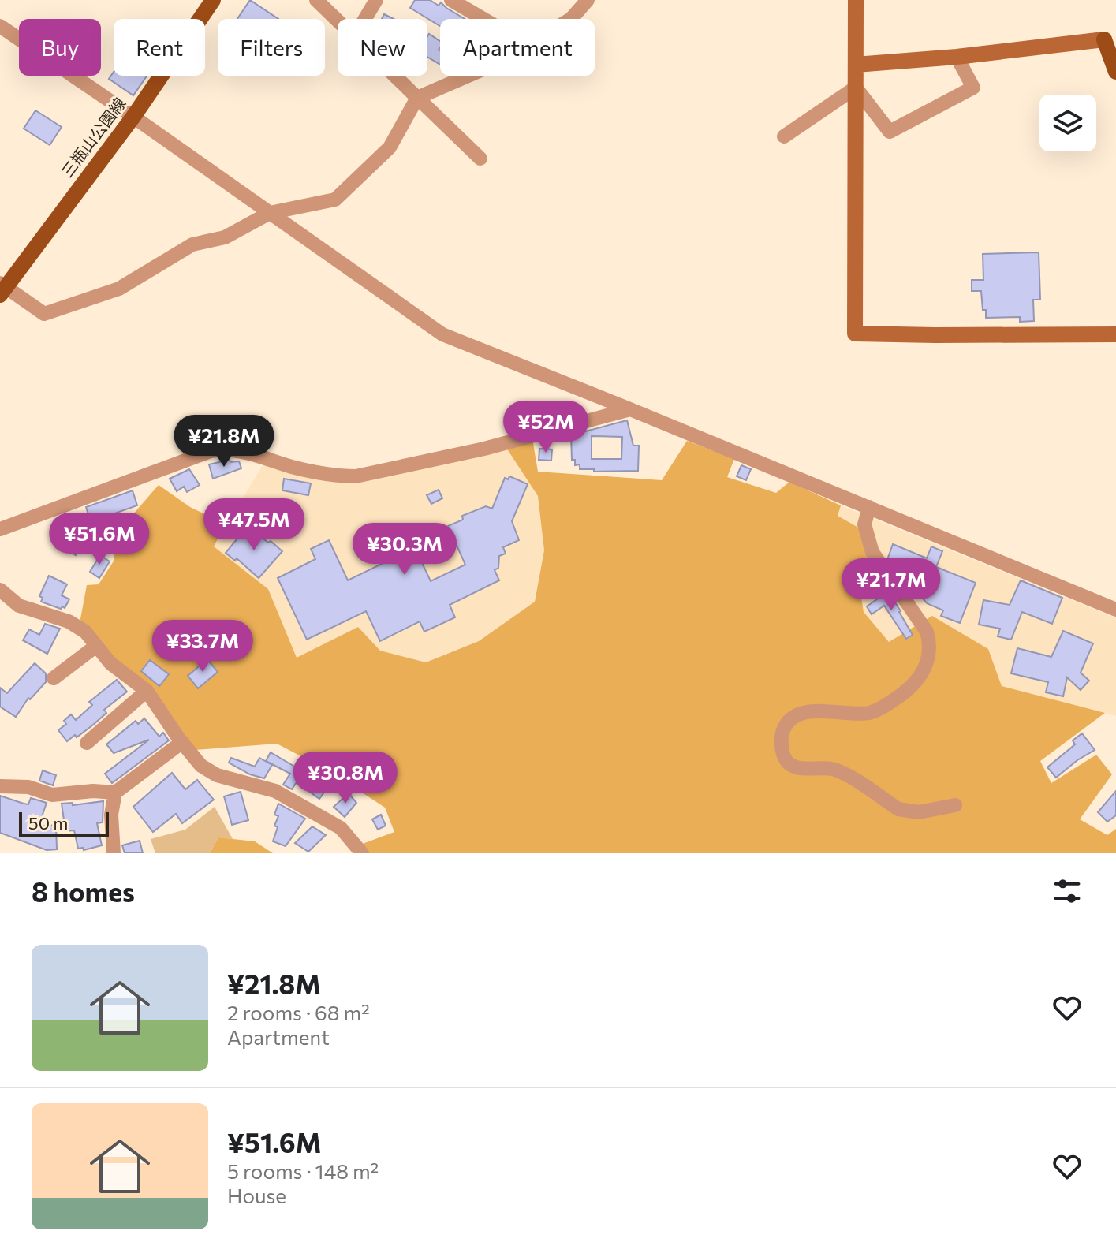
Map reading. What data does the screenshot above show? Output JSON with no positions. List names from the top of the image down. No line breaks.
{"streets":{"main road":["三瓶山公園線"]},"scale_bar":"50 m","page":{"chip":["Buy","Rent","Filters","New","Apartment"],"price":["¥52M","¥21.8M","¥47.5M","¥51.6M","¥30.3M","¥21.7M","¥33.7M","¥30.8M"],"scale":"50 m","heading":"8 homes","list":[{"name":"¥21.8M","note":"2 rooms · 68 m² · Apartment"},{"name":"¥51.6M","note":"5 rooms · 148 m² · House"}]}}
